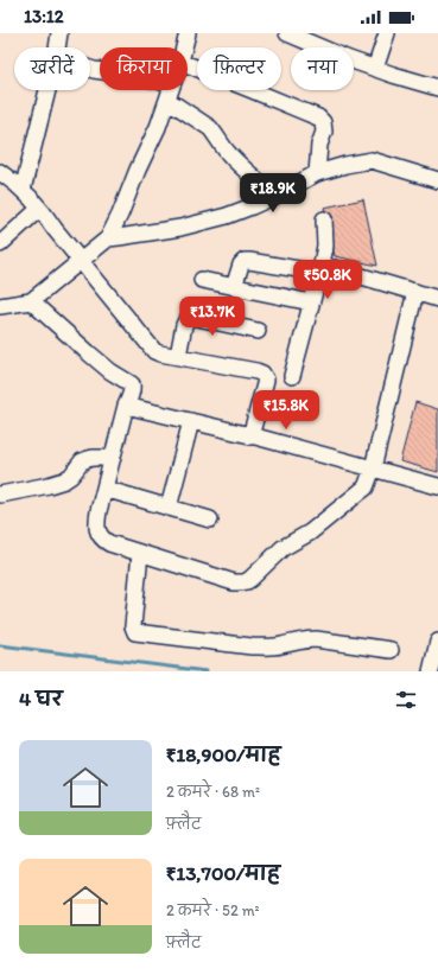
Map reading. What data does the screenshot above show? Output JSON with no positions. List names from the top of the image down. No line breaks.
{"page":{"status":"13:12","chip":["खरीदें","किराया","फ़िल्टर","नया"],"price":["₹18.9K","₹50.8K","₹13.7K","₹15.8K"],"heading":"4 घर","list":[{"name":"₹18,900/माह","note":"2 कमरे · 68 m² · फ़्लैट"},{"name":"₹13,700/माह","note":"2 कमरे · 52 m² · फ़्लैट"}]}}
